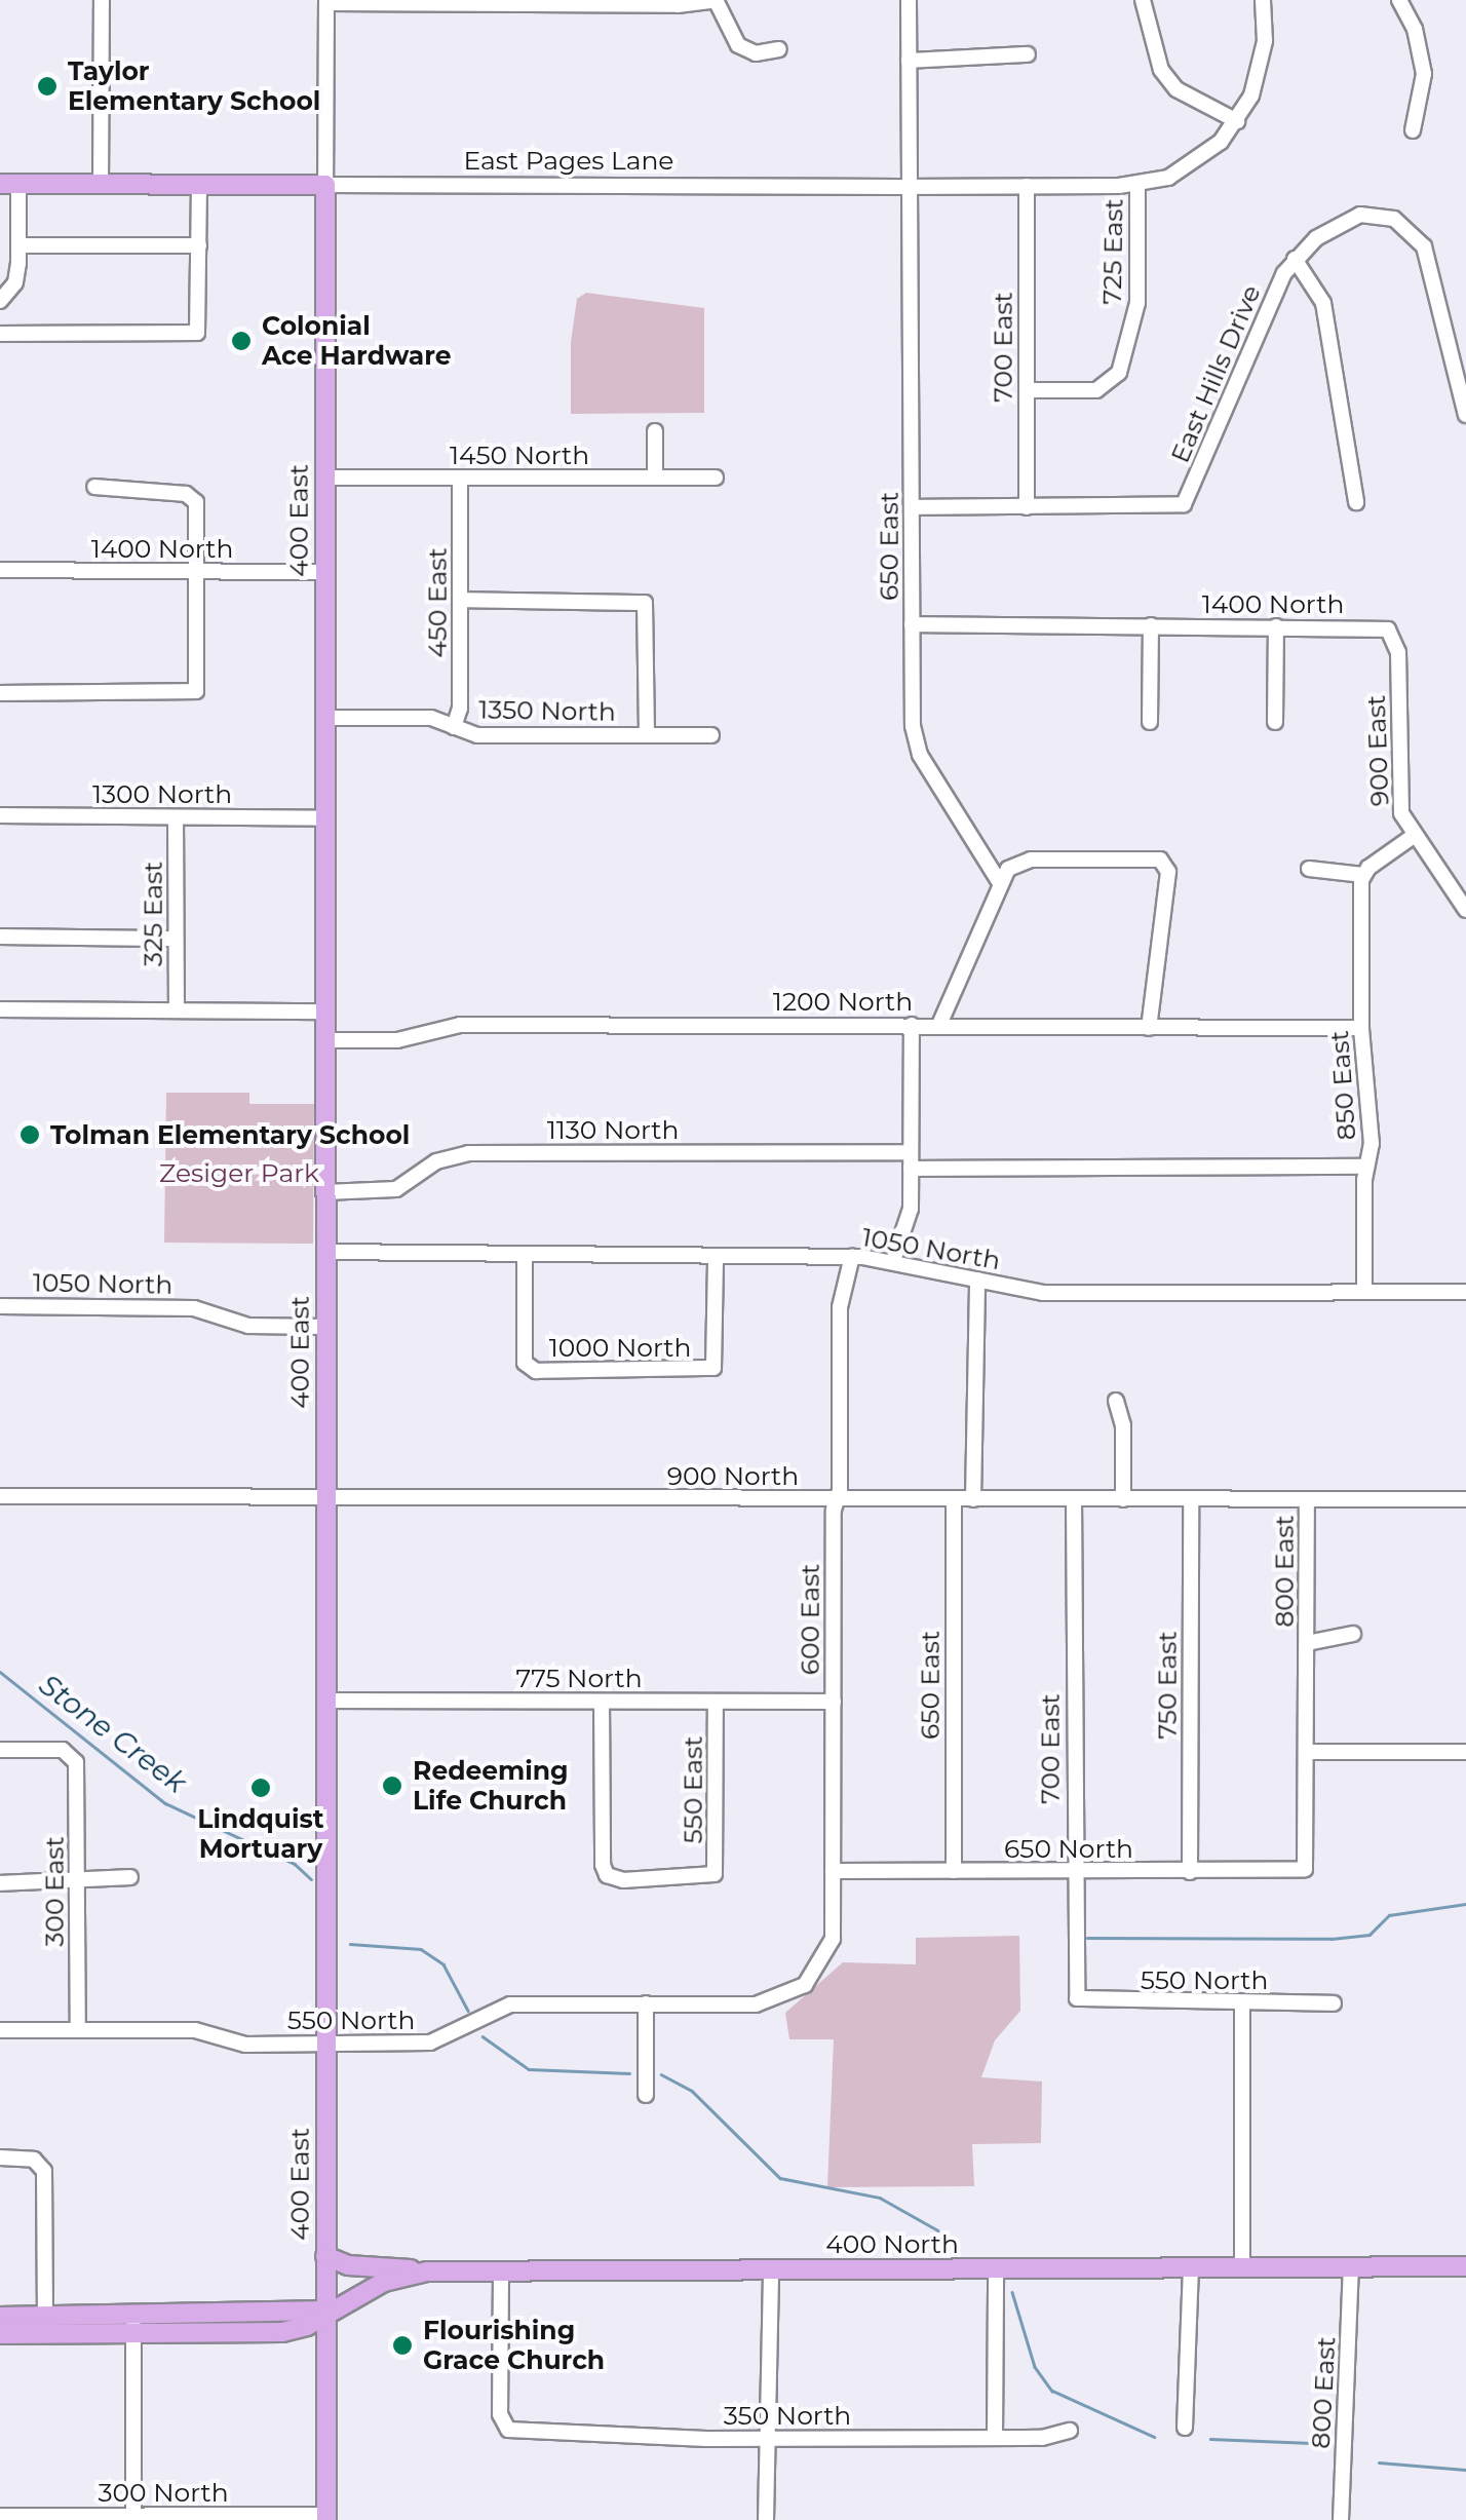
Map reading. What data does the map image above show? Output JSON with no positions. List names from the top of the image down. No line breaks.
{"streets":{"main road":["East Pages Lane","400 East","400 North"],"street":["725 East","700 East","East Hills Drive","1450 North","650 East","1400 North","450 East","1350 North","900 East","1300 North","325 East","1200 North","850 East","1130 North","1050 North","1000 North","900 North","800 East","600 East","775 North","750 East","550 East","650 North","300 East","550 North","350 North","300 North"]},"crossings":[["East Pages Lane","725 East"],["East Pages Lane","700 East"],["East Pages Lane","400 East"],["East Pages Lane","650 East"],["725 East","700 East"],["700 East","East Hills Drive"],["700 East","900 North"],["700 East","650 North"],["700 East","550 North"],["East Hills Drive","650 East"],["1450 North","400 East"],["1450 North","450 East"],["400 East","1400 North"],["400 East","1350 North"],["400 East","1300 North"],["400 East","1200 North"],["400 East","1130 North"],["400 East","1050 North"],["400 East","900 North"],["400 East","775 North"],["400 East","550 North"],["400 East","400 North"],["400 East","300 North"],["650 East","1400 North"],["650 East","900 North"],["650 East","650 North"],["1400 North","900 East"],["450 East","1350 North"],["1300 North","325 East"],["1200 North","850 East"],["850 East","1130 North"],["850 East","1050 North"],["1050 North","1000 North"],["1050 North","600 East"],["900 North","800 East"],["900 North","600 East"],["900 North","750 East"],["800 East","650 North"],["800 East","400 North"],["600 East","775 North"],["600 East","650 North"],["600 East","550 North"],["775 North","550 East"],["750 East","650 North"],["300 East","550 North"],["400 North","350 North"]],"water":["Stone Creek"],"parks":["Zesiger Park"],"places":["Taylor Elementary School","Colonial Ace Hardware","Tolman Elementary School","Redeeming Life Church","Lindquist Mortuary","Flourishing Grace Church"]}
